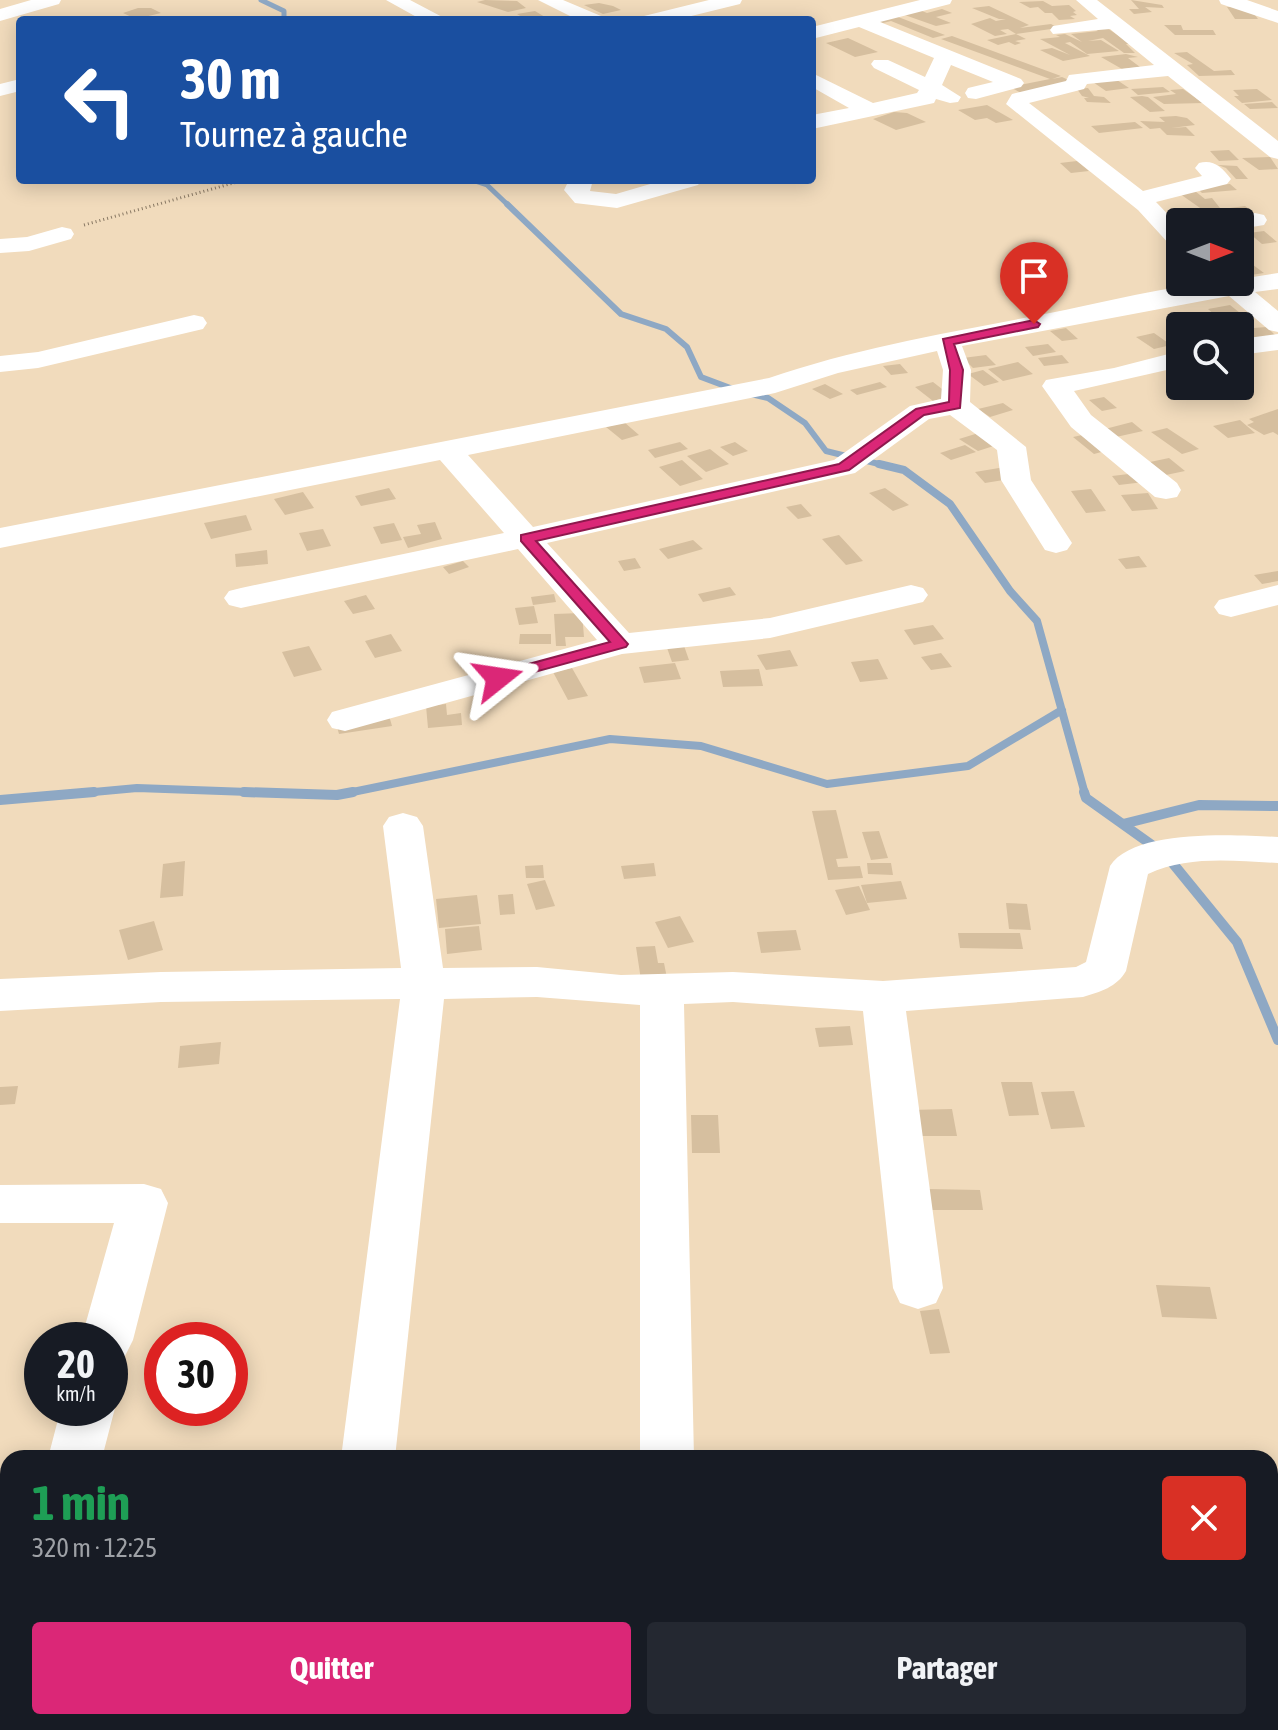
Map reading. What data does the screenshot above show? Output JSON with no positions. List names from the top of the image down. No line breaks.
{"north":"right","page":{"turn":["30 m","Tournez à gauche"],"speed":"20 km/h","limit":"30","heading":["1 min","320 m · 12:25"],"buttons":["Quitter","Partager"]}}
